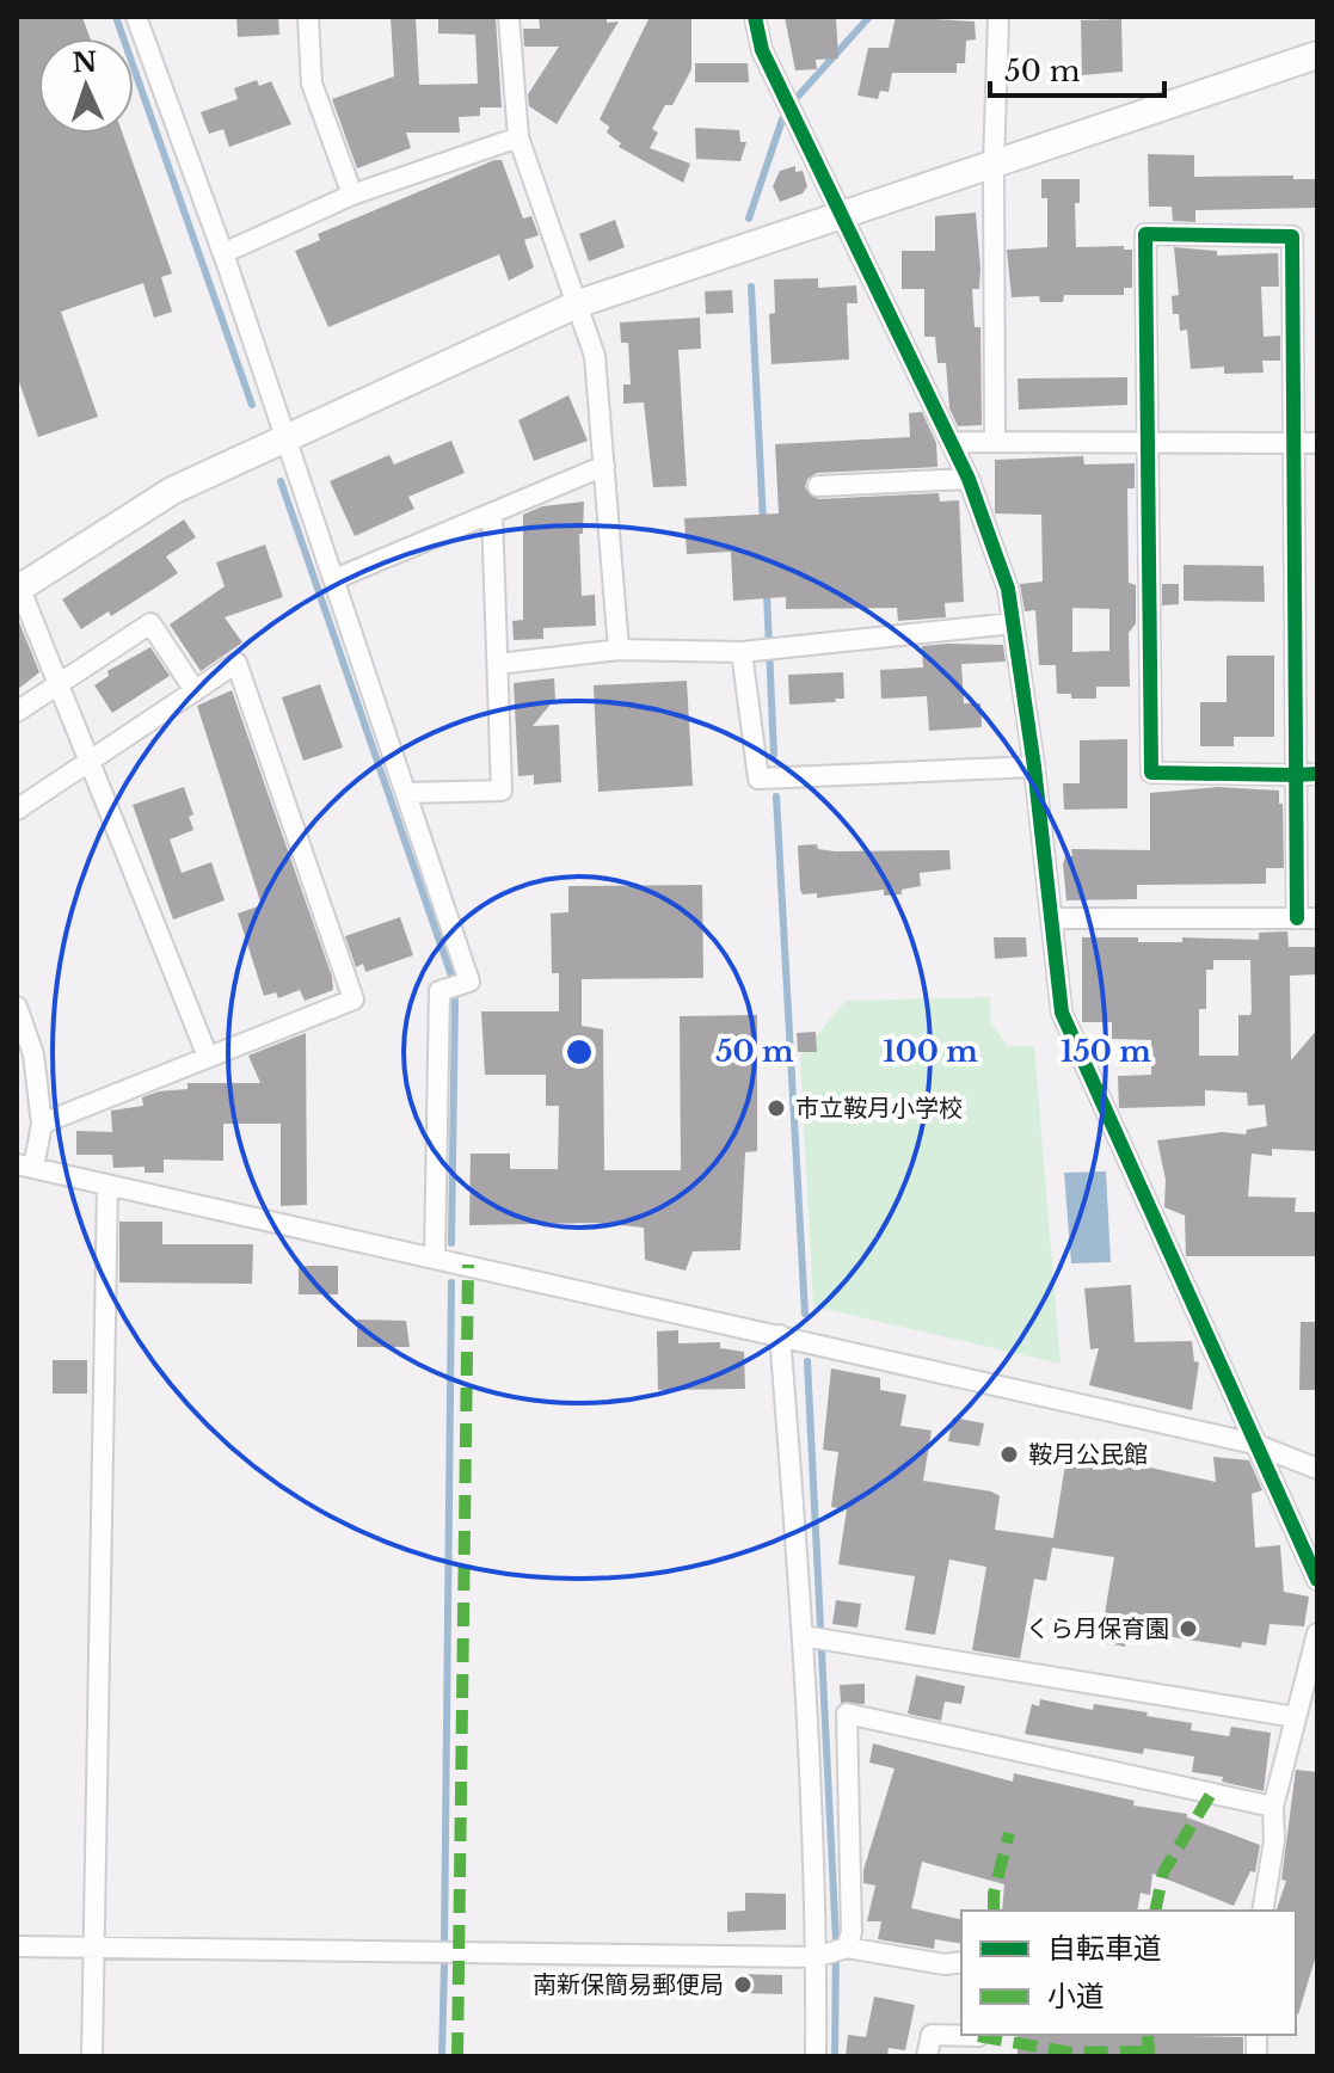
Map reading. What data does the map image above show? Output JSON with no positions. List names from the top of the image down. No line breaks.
{"places":["市立鞍月小学校","鞍月公民館","くら月保育園","南新保簡易郵便局"],"legend":["自転車道","小道"],"scale_bar":"50 m","north":"top","rings":["50 m","100 m","150 m"]}
